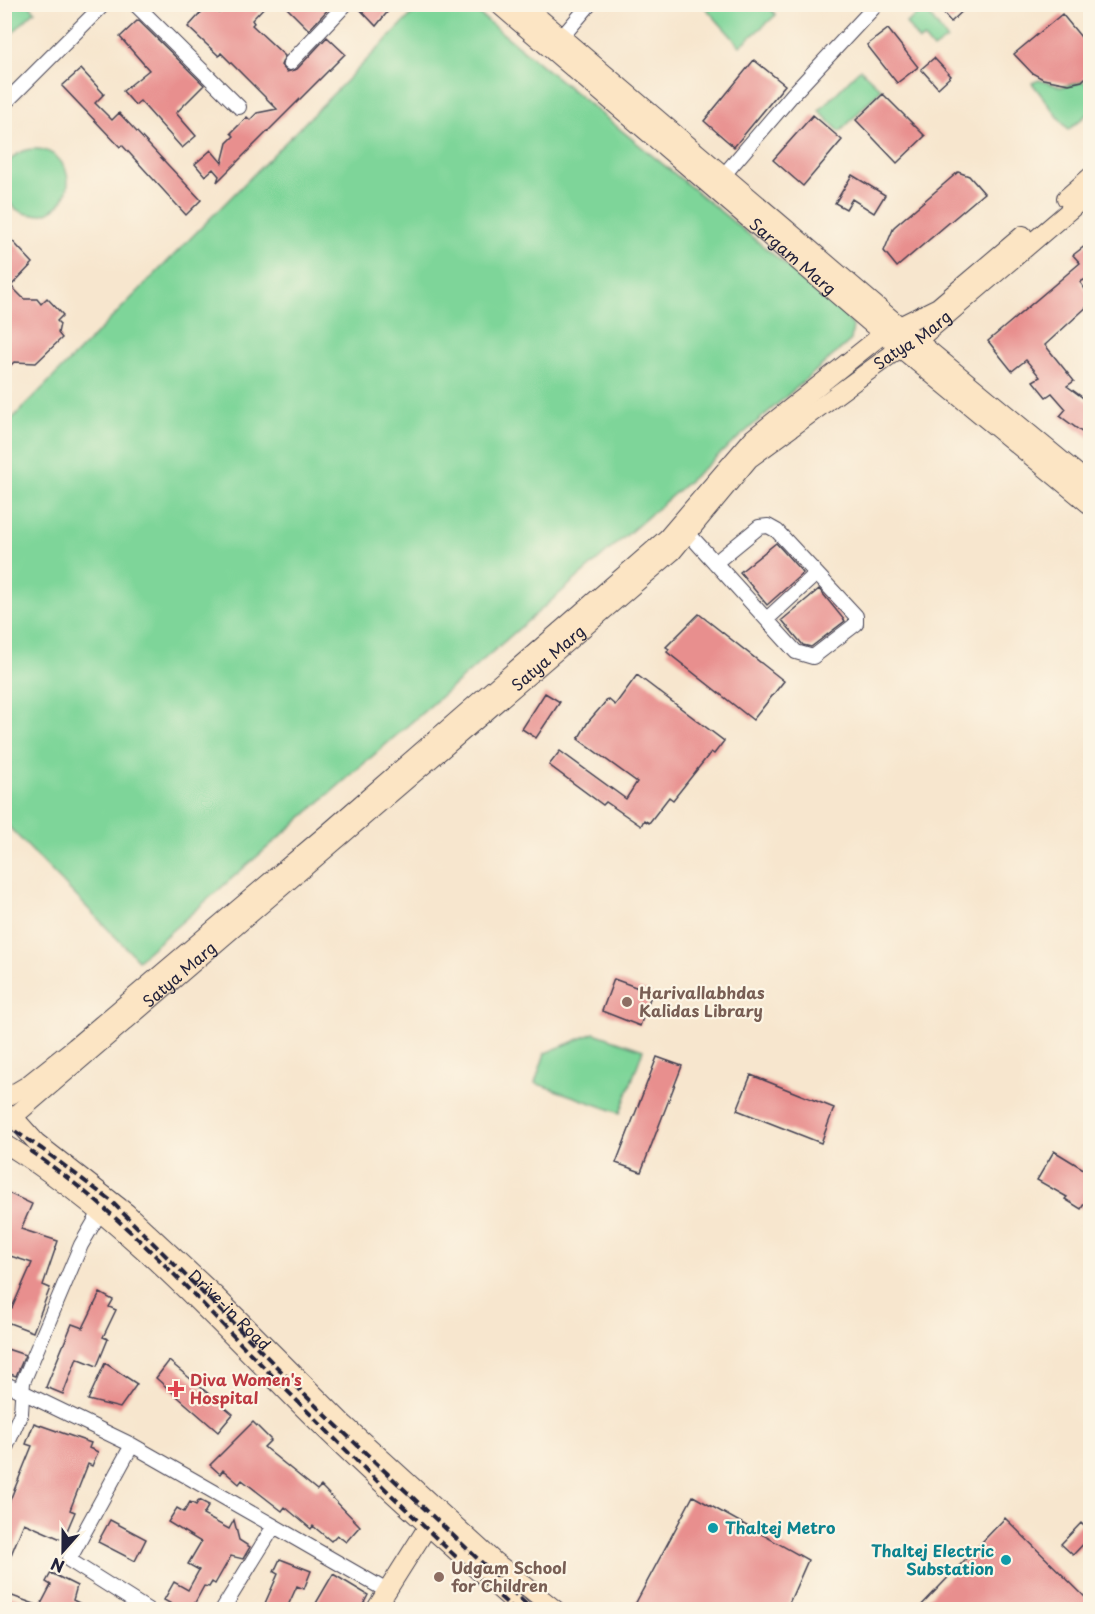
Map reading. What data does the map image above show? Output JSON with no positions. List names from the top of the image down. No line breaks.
{"streets":{"main road":["Sargam Marg","Satya Marg","Drive-in Road"]},"crossings":[["Sargam Marg","Satya Marg"],["Satya Marg","Drive-in Road"]],"places":{"other":["Harivallabhdas Kalidas Library","Thaltej Metro","Thaltej Electric Substation","Udgam School for Children"],"health":["Diva Women's Hospital"]},"north":"bottom"}
